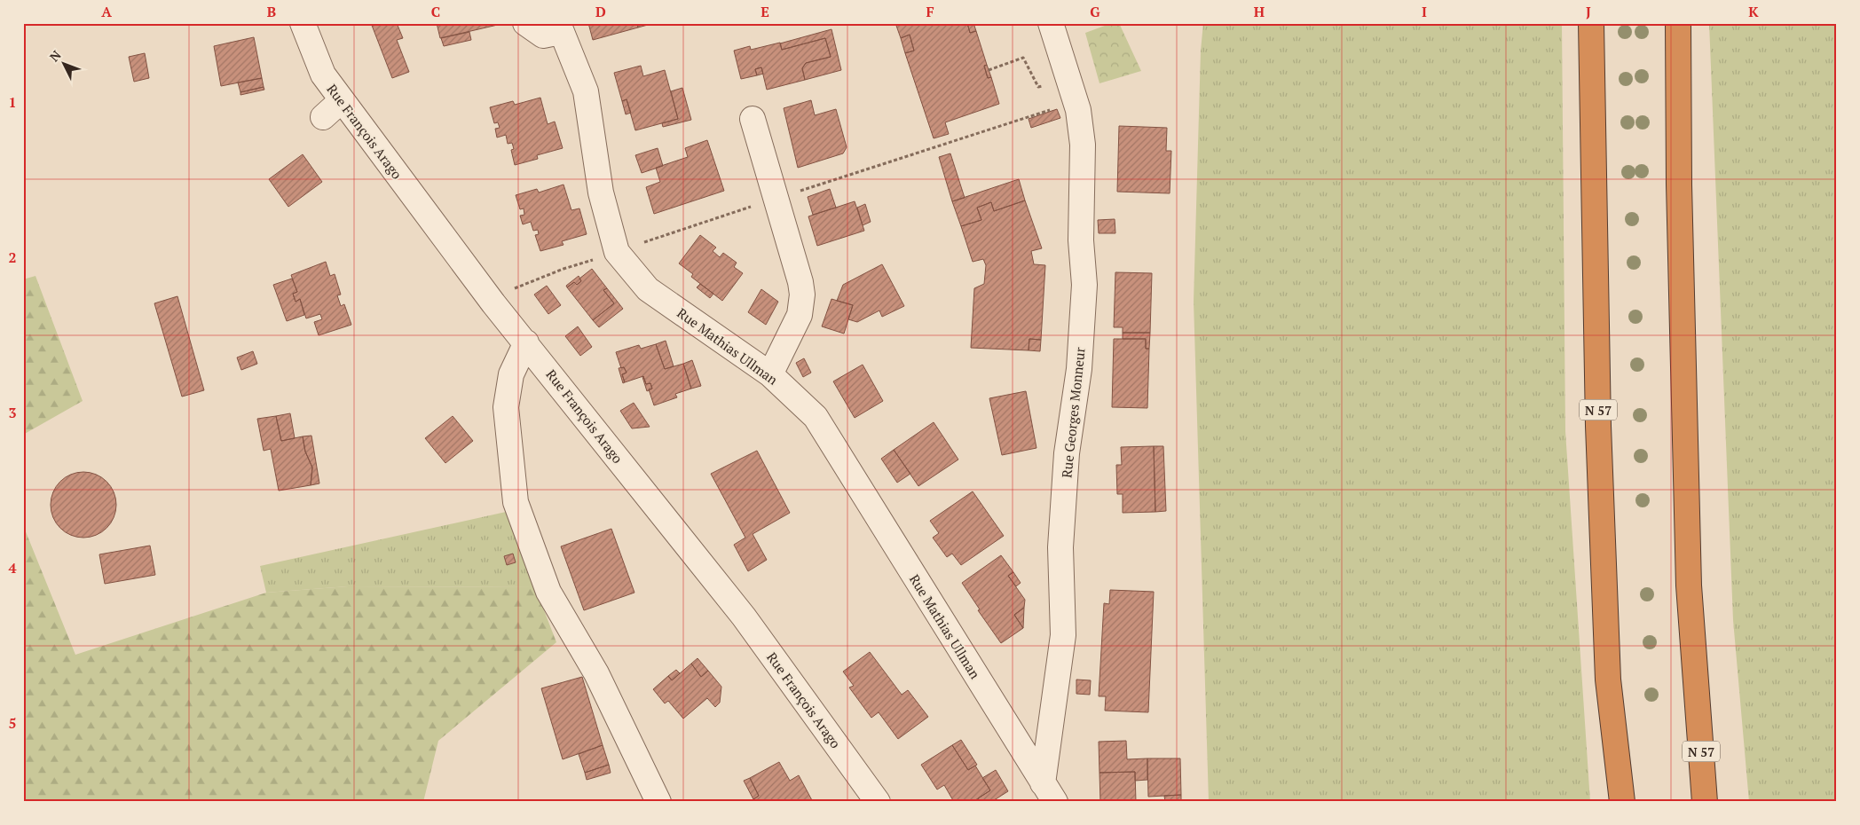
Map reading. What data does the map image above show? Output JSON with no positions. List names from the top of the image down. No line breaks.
{"streets":{"highway":["N 57"],"street":["Rue François Arago","Rue Mathias Ullman","Rue Georges Monneur"]},"crossings":[["Rue Mathias Ullman","Rue Georges Monneur"]],"north":"top left","grid":{"columns":["A","B","C","D","E","F","G","H","I","J","K"],"rows":["1","2","3","4","5"]}}
